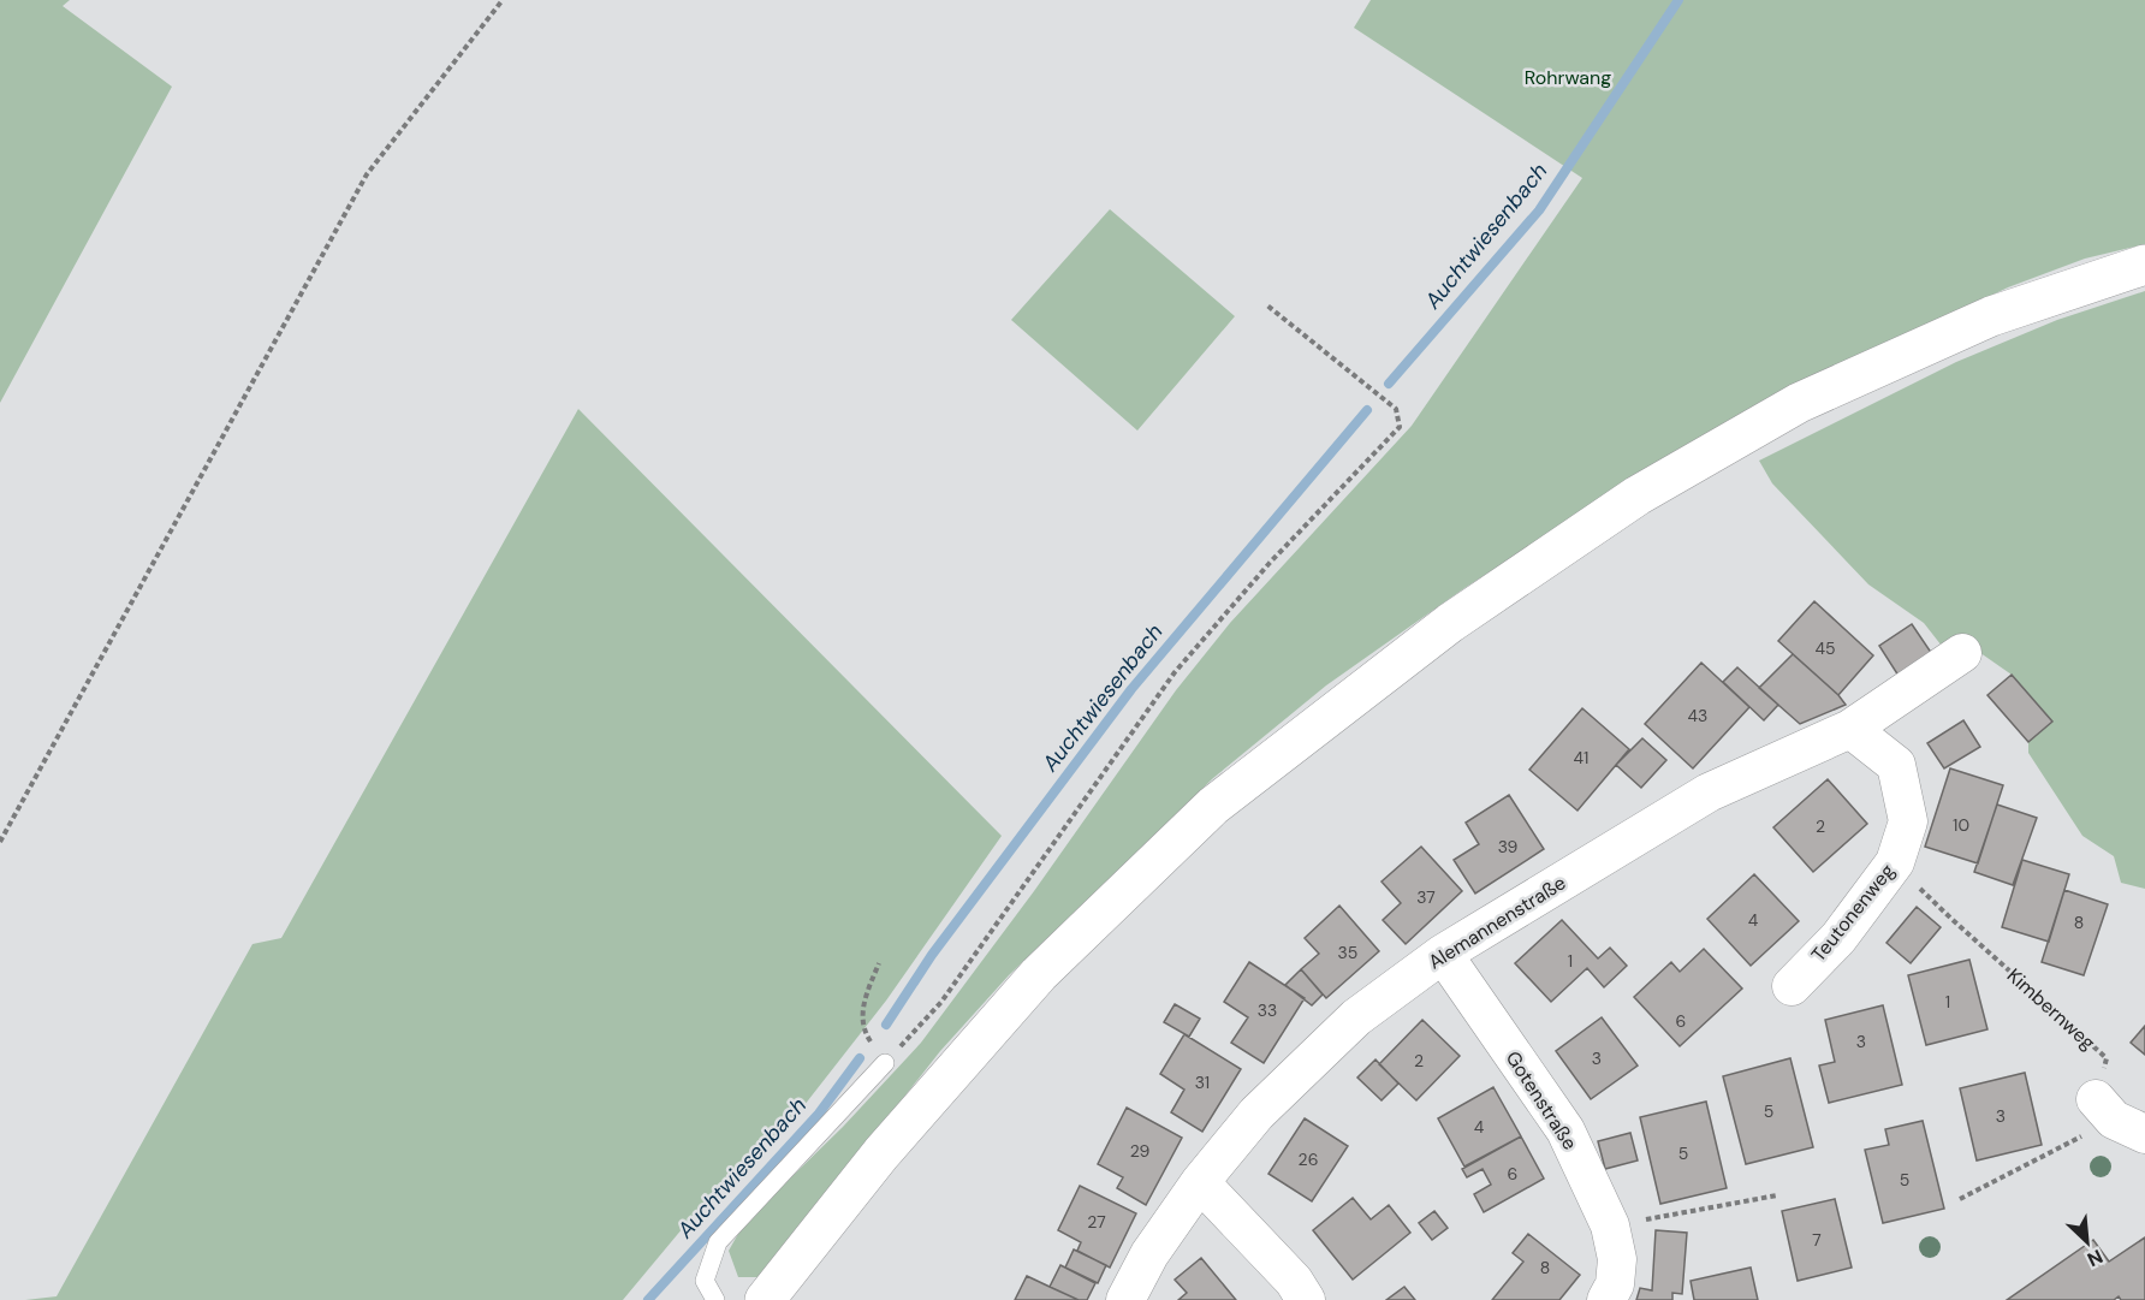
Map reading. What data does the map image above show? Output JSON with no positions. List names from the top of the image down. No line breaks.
{"streets":{"street":["Teutonenweg","Alemannenstraße","Gotenstraße"],"path":["Kimbernweg"]},"crossings":[["Teutonenweg","Alemannenstraße"],["Alemannenstraße","Gotenstraße"]],"water":["Auchtwiesenbach"],"parks":["Rohrwang"],"house_numbers":["45","43","41","10","2","39","37","4","8","35","1","1","33","6","3","3","2","31","5","3","4","29","5","26","6","5","27","7","8"],"north":"bottom right"}
